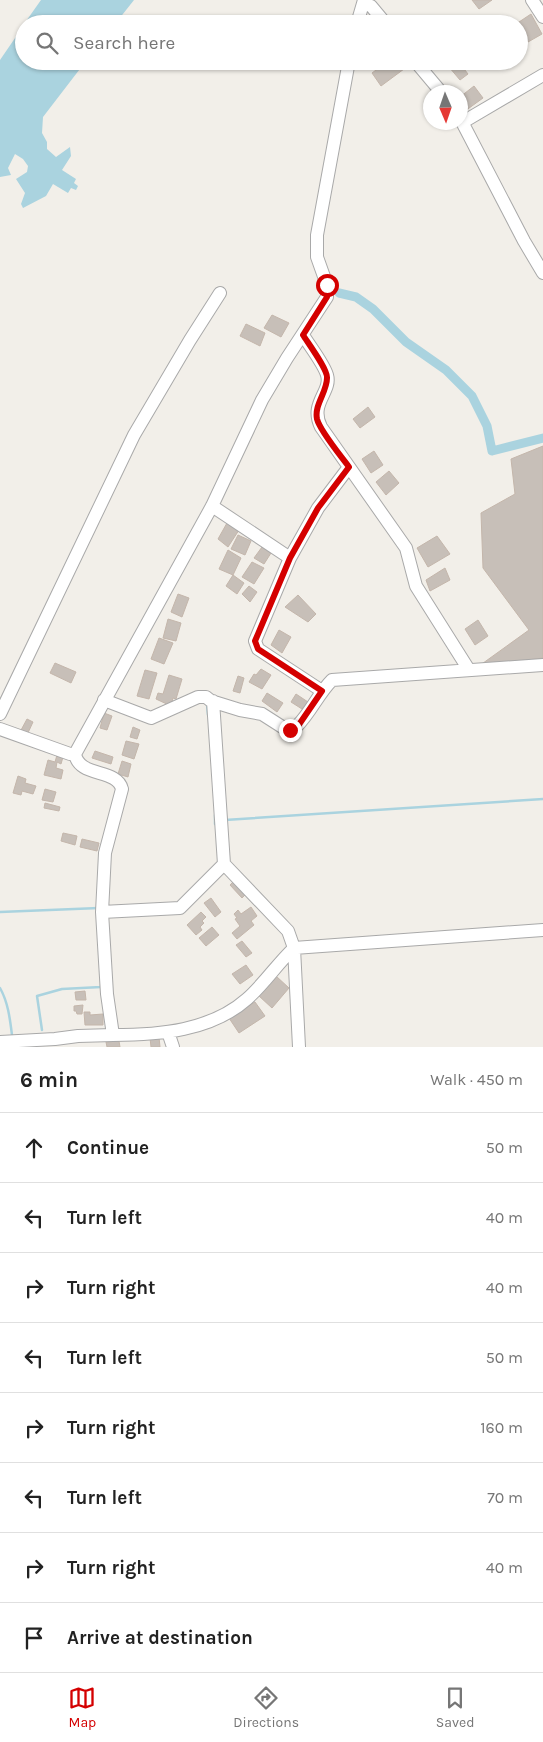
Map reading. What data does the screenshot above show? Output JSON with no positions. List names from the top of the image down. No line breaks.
{"north":"bottom","page":{"search":"Search here","heading":["6 min","Walk · 450 m"],"list":[["Continue","50 m"],["Turn left","40 m"],["Turn right","40 m"],["Turn left","50 m"],["Turn right","160 m"],["Turn left","70 m"],["Turn right","40 m"],"Arrive at destination"],"nav":["Map","Directions","Saved"]}}
